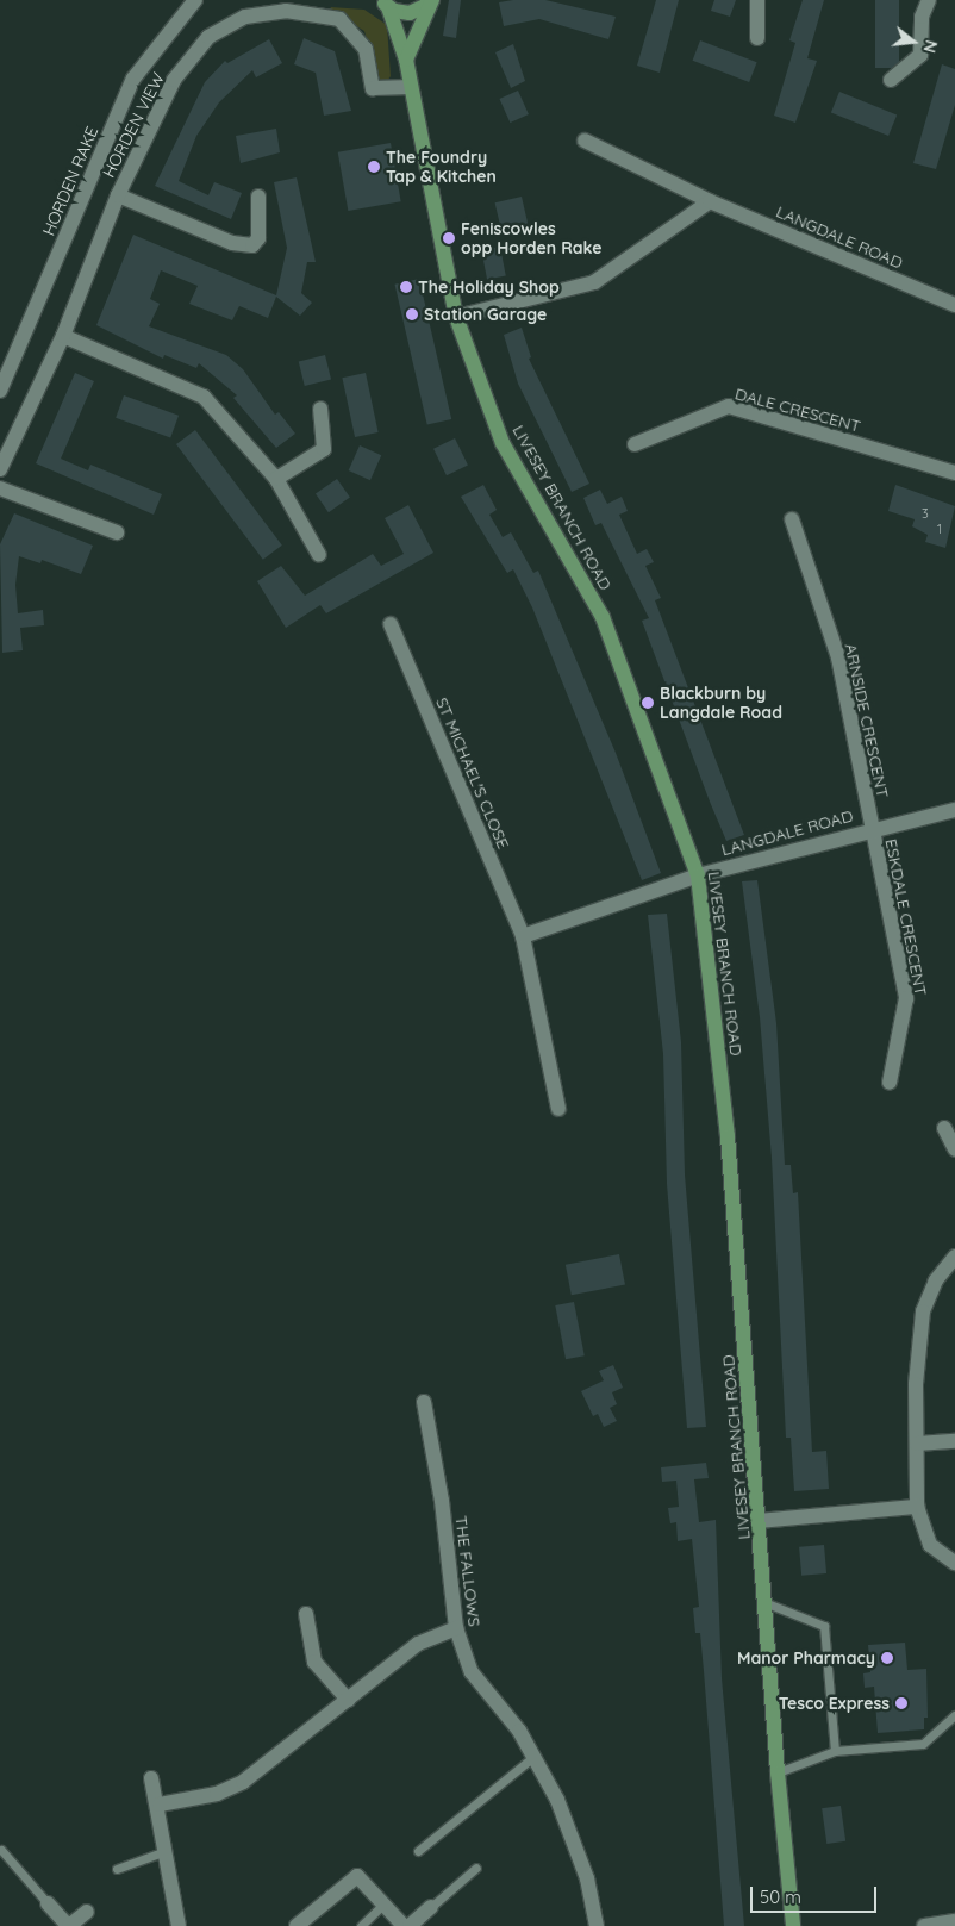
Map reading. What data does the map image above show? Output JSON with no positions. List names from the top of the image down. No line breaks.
{"streets":{"main road":["LIVESEY BRANCH ROAD"],"street":["HORDEN VIEW","HORDEN RAKE","LANGDALE ROAD","DALE CRESCENT","ARNSIDE CRESCENT","ST MICHAEL'S CLOSE","ESKDALE CRESCENT","THE FALLOWS"]},"crossings":[["HORDEN VIEW","LIVESEY BRANCH ROAD"],["LANGDALE ROAD","LIVESEY BRANCH ROAD"],["LANGDALE ROAD","ARNSIDE CRESCENT"],["LANGDALE ROAD","ESKDALE CRESCENT"],["ARNSIDE CRESCENT","ESKDALE CRESCENT"]],"places":["The Foundry Tap & Kitchen","Feniscowles opp Horden Rake","The Holiday Shop","Station Garage","Blackburn by Langdale Road","Manor Pharmacy","Tesco Express"],"house_numbers":["3","1"],"scale_bar":"50 m","north":"right"}
